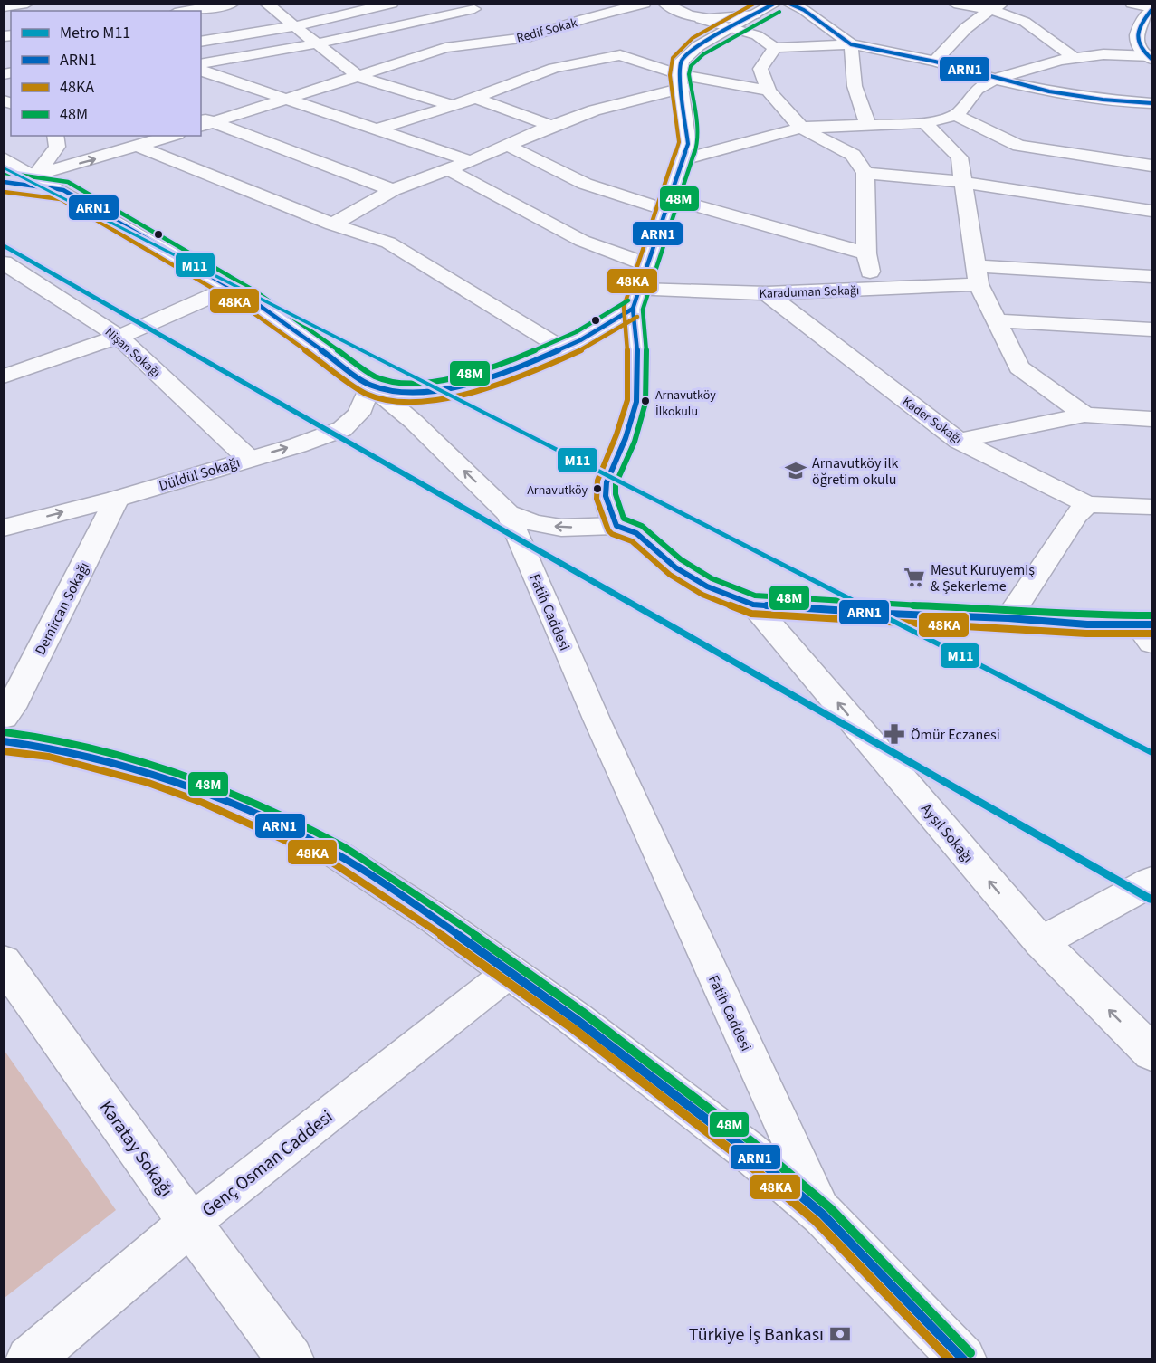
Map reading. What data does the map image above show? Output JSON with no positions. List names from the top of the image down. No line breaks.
{"streets":{"street":["Redif Sokak","Karaduman Sokağı","Nişan Sokağı","Kader Sokağı","Düldül Sokağı","Demircan Sokağı","Fatih Caddesi","Ayşıl Sokağı","Karatay Sokağı","Genç Osman Caddesi"]},"crossings":[["Karaduman Sokağı","Kader Sokağı"],["Nişan Sokağı","Düldül Sokağı"],["Düldül Sokağı","Demircan Sokağı"],["Düldül Sokağı","Fatih Caddesi"],["Karatay Sokağı","Genç Osman Caddesi"]],"one_way":["Düldül Sokağı","Ayşıl Sokağı"],"places":{"other":["Arnavutköy İlkokulu","Arnavutköy"],"school or university":["Arnavutköy ilk öğretim okulu"],"supermarket":["Mesut Kuruyemiş & Şekerleme"],"pharmacy":["Ömür Eczanesi"],"bank":["Türkiye İş Bankası"]},"lines":["transit line ARN1","transit line 48KA","transit line 48M","metro line M11"],"legend":["Metro M11","ARN1","48KA","48M"]}
